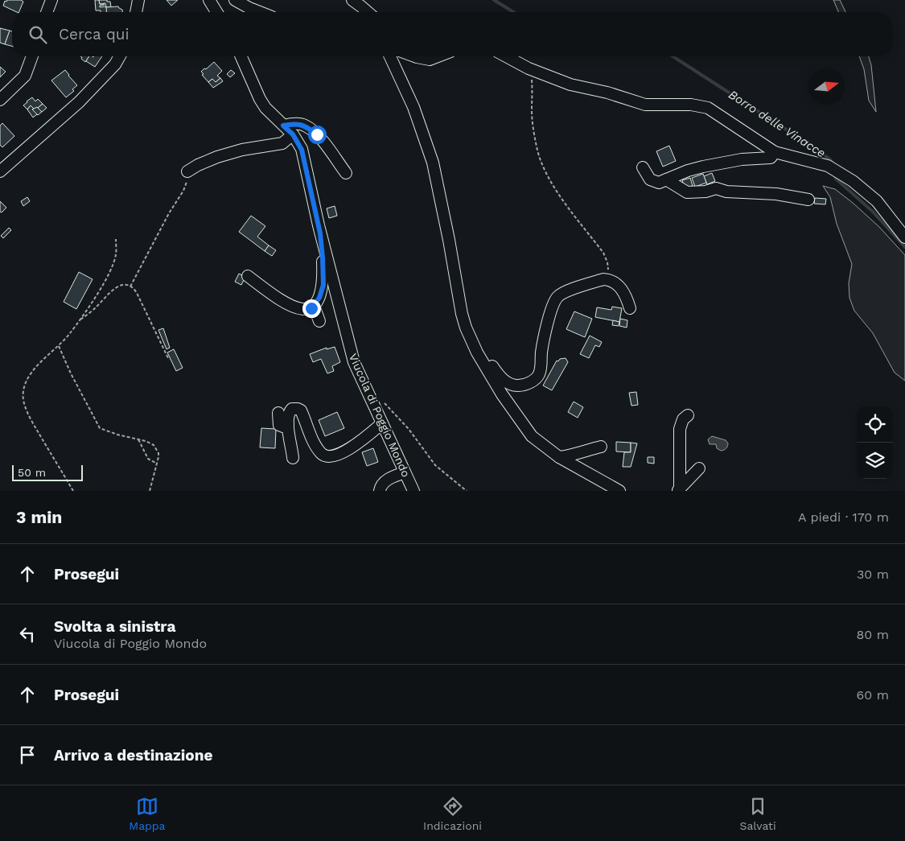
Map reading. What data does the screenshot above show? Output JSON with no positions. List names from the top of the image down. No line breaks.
{"streets":{"street":["Viucola di Poggio Mondo"]},"water":["Borro delle Vinacce"],"scale_bar":"50 m","north":"right","page":{"search":"Cerca qui","scale":"50 m","heading":["3 min","A piedi · 170 m"],"list":[["Prosegui","30 m"],["Svolta a sinistra","Viucola di Poggio Mondo","80 m"],["Prosegui","60 m"],"Arrivo a destinazione"],"nav":["Mappa","Indicazioni","Salvati"]}}
